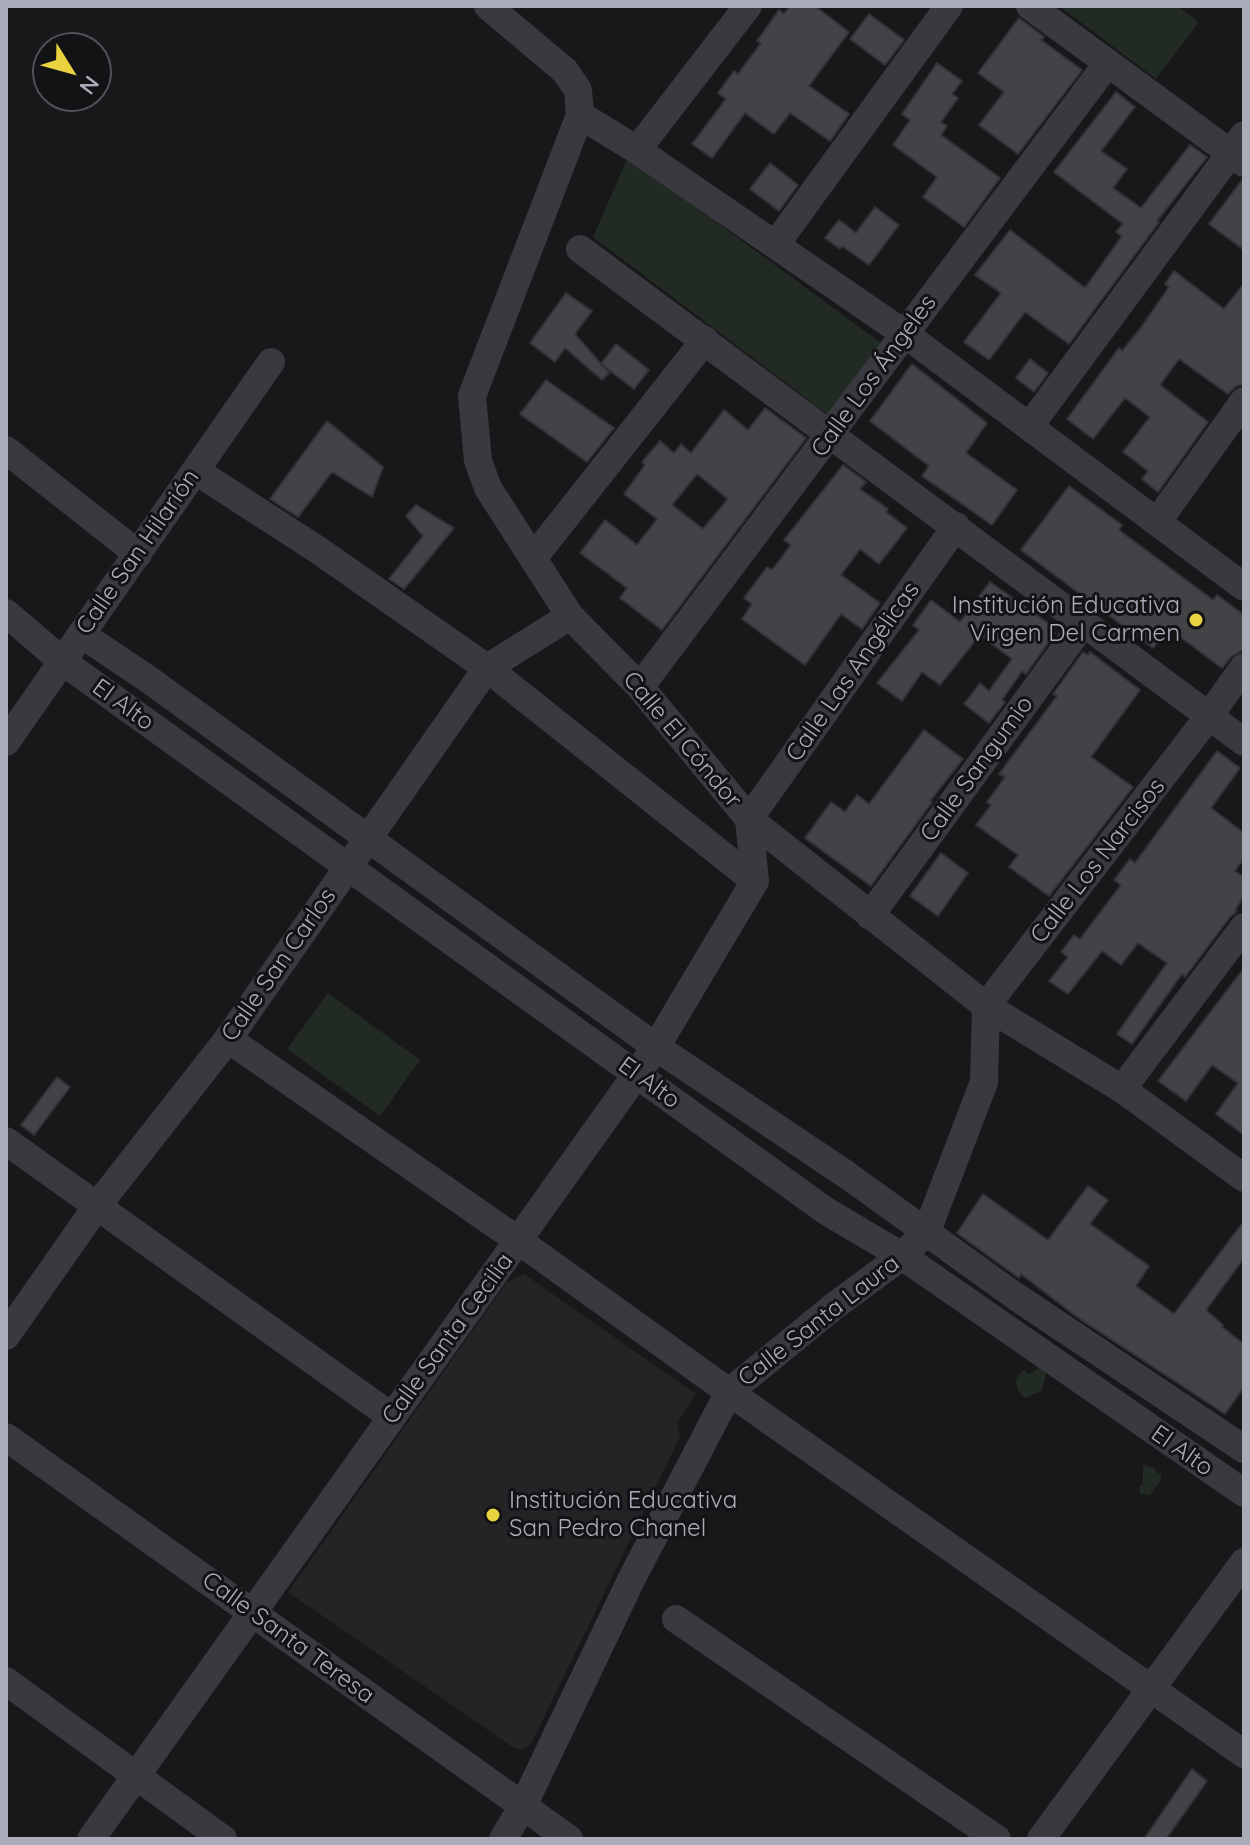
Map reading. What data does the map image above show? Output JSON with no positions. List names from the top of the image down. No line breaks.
{"streets":{"street":["Calle Los Ángeles","Calle San Hilarión","Calle Las Angélicas","El Alto","Calle El Cóndor","Calle Sangumio","Calle Los Narcisos","Calle San Carlos","Calle Santa Laura","Calle Santa Cecilia","Calle Santa Teresa"]},"crossings":[["Calle Los Ángeles","Calle El Cóndor"],["Calle San Hilarión","El Alto"],["Calle Las Angélicas","Calle El Cóndor"],["El Alto","Calle San Carlos"],["El Alto","Calle Santa Laura"],["El Alto","Calle Santa Cecilia"],["Calle El Cóndor","Calle Sangumio"],["Calle El Cóndor","Calle Los Narcisos"],["Calle El Cóndor","Calle San Carlos"],["Calle El Cóndor","Calle Santa Laura"],["Calle Los Narcisos","Calle Santa Laura"],["Calle Santa Laura","Calle Santa Teresa"],["Calle Santa Cecilia","Calle Santa Teresa"]],"places":["Institución Educativa Virgen Del Carmen","Institución Educativa San Pedro Chanel"],"north":"bottom right"}
